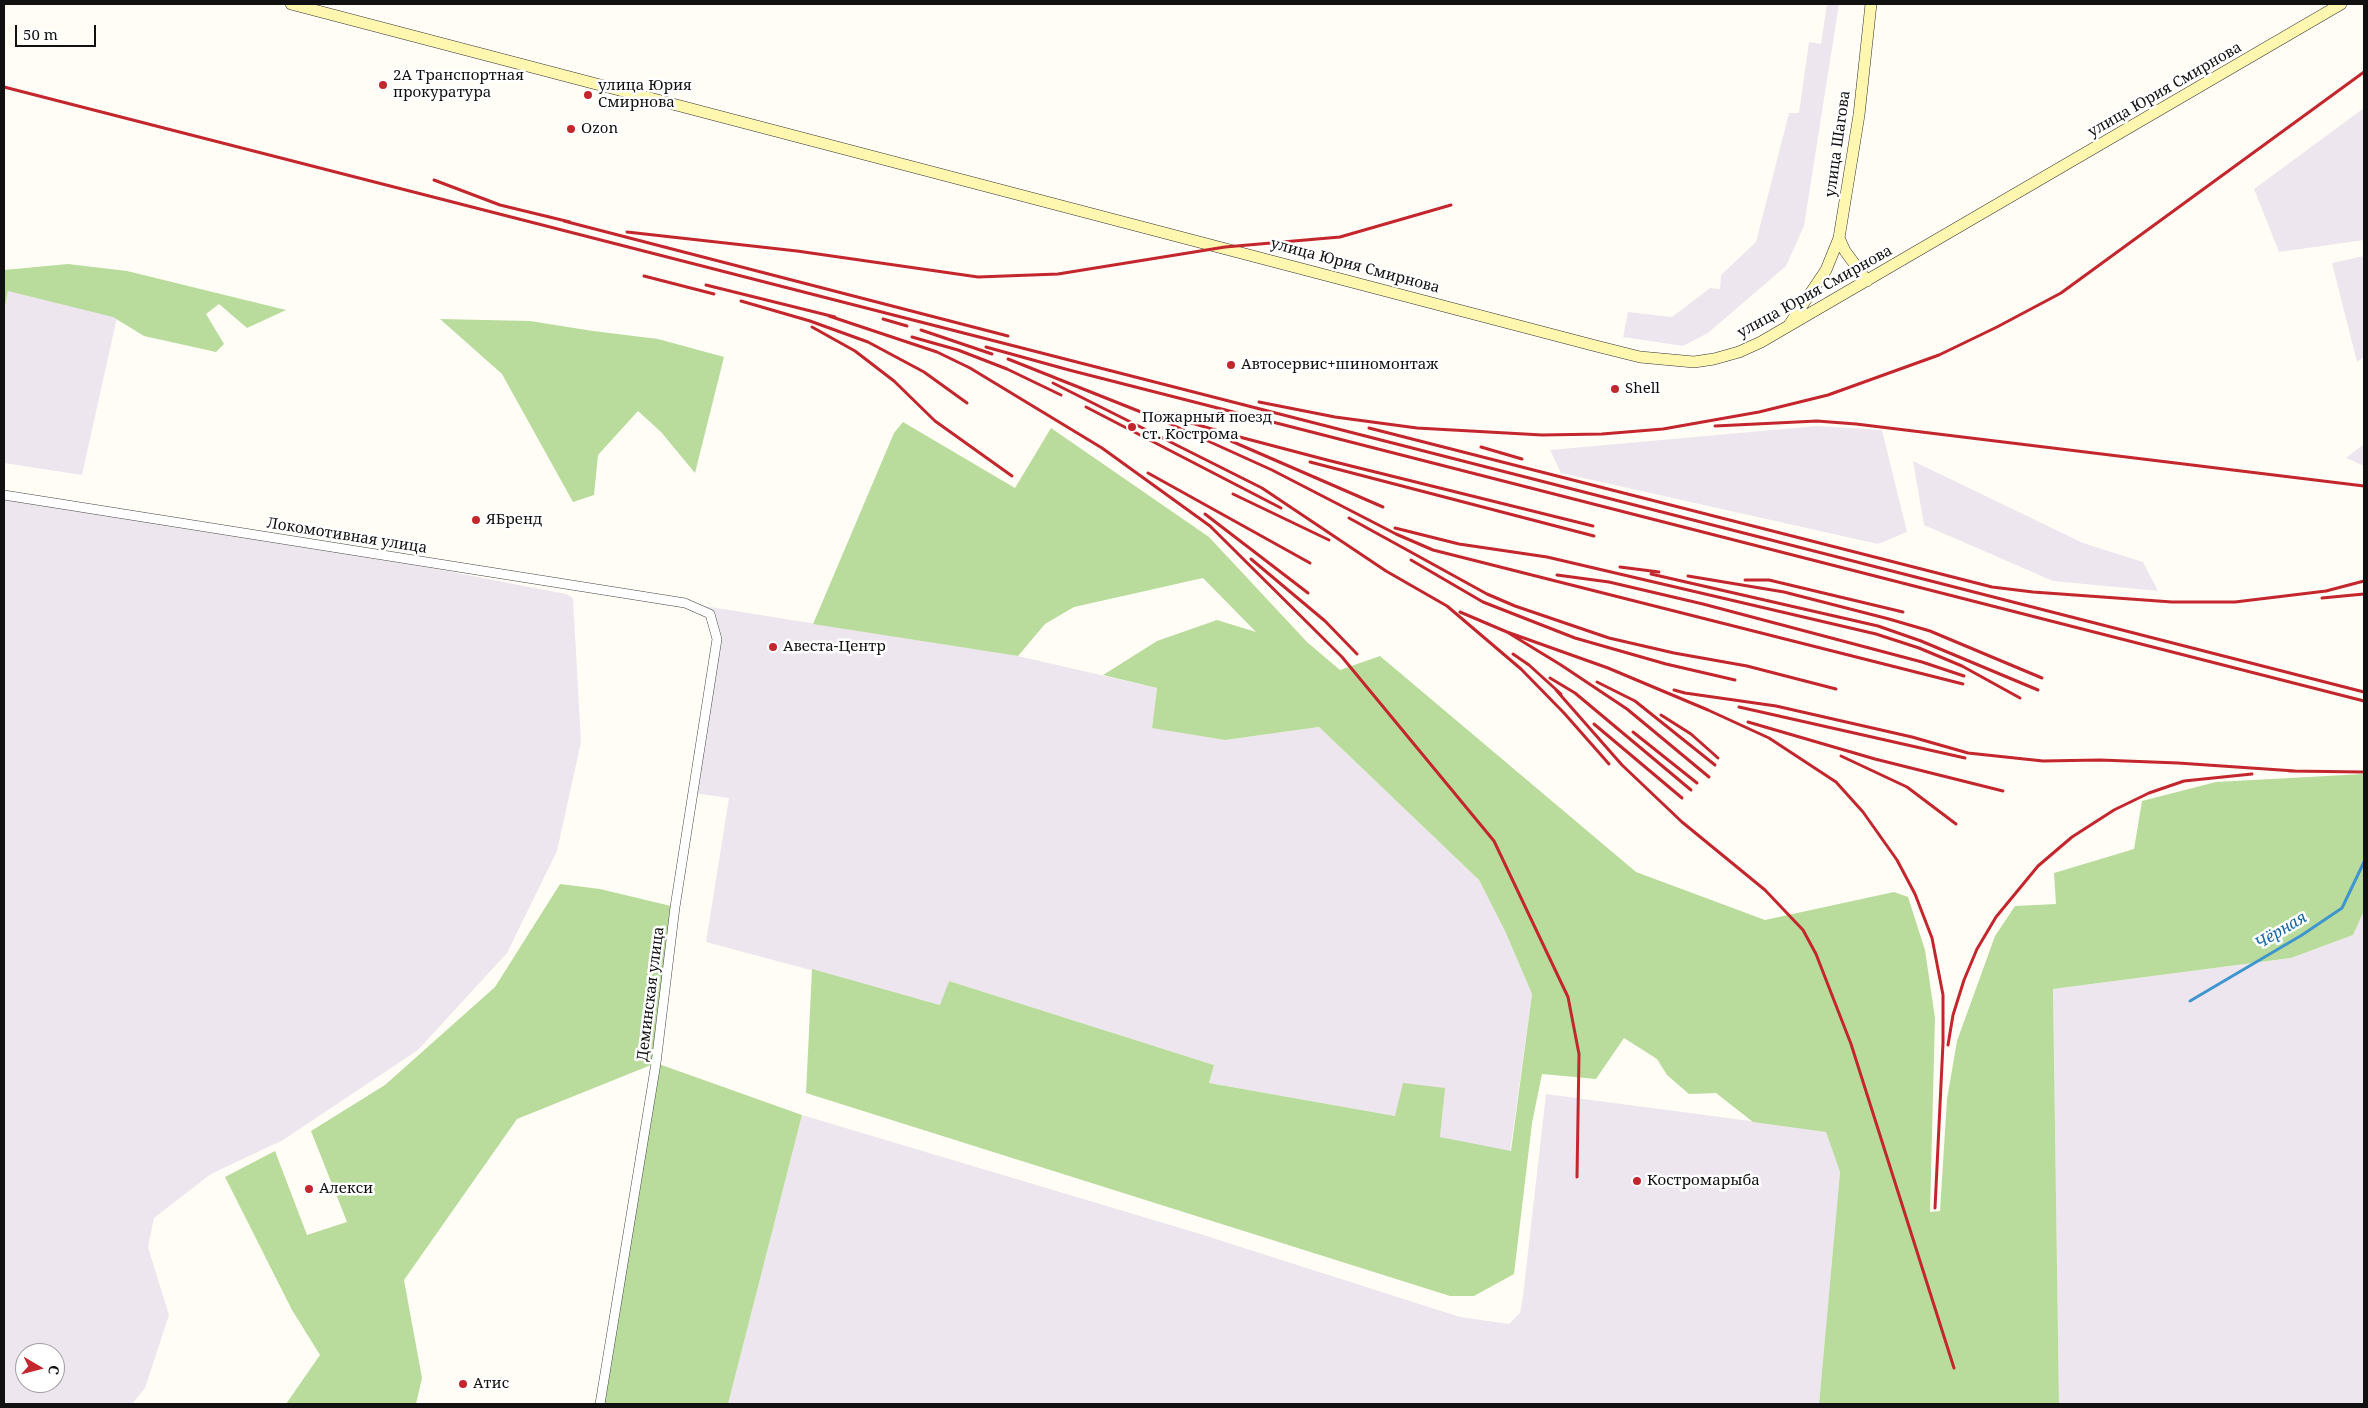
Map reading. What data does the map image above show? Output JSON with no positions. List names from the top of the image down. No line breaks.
{"streets":{"main road":["улица Юрия Смирнова","улица Шагова"],"street":["Локомотивная улица","Деминская улица"]},"crossings":[["улица Юрия Смирнова","улица Шагова"],["Локомотивная улица","Деминская улица"]],"water":["Чёрная"],"places":["2А Транспортная прокуратура","улица Юрия Смирнова","Ozon","Автосервис+шиномонтаж","Shell","Пожарный поезд ст. Кострома","ЯБренд","Авеста-Центр","Костромарыба","Алекси","Атис"],"scale_bar":"50 m","north":"right"}
